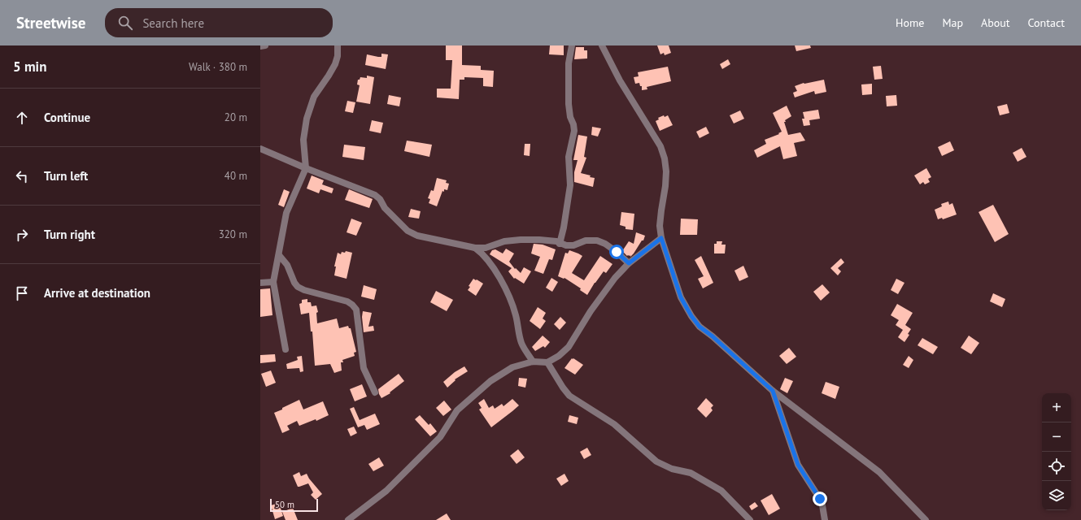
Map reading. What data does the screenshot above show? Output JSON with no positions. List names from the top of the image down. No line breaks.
{"scale_bar":"50 m","page":{"header":"Streetwise","search":"Search here","nav":["Home","Map","About","Contact"],"heading":["5 min","Walk · 380 m"],"list":[["Continue","20 m"],["Turn left","40 m"],["Turn right","320 m"],"Arrive at destination"],"map_buttons":["+","−"],"scale":"50 m"}}
